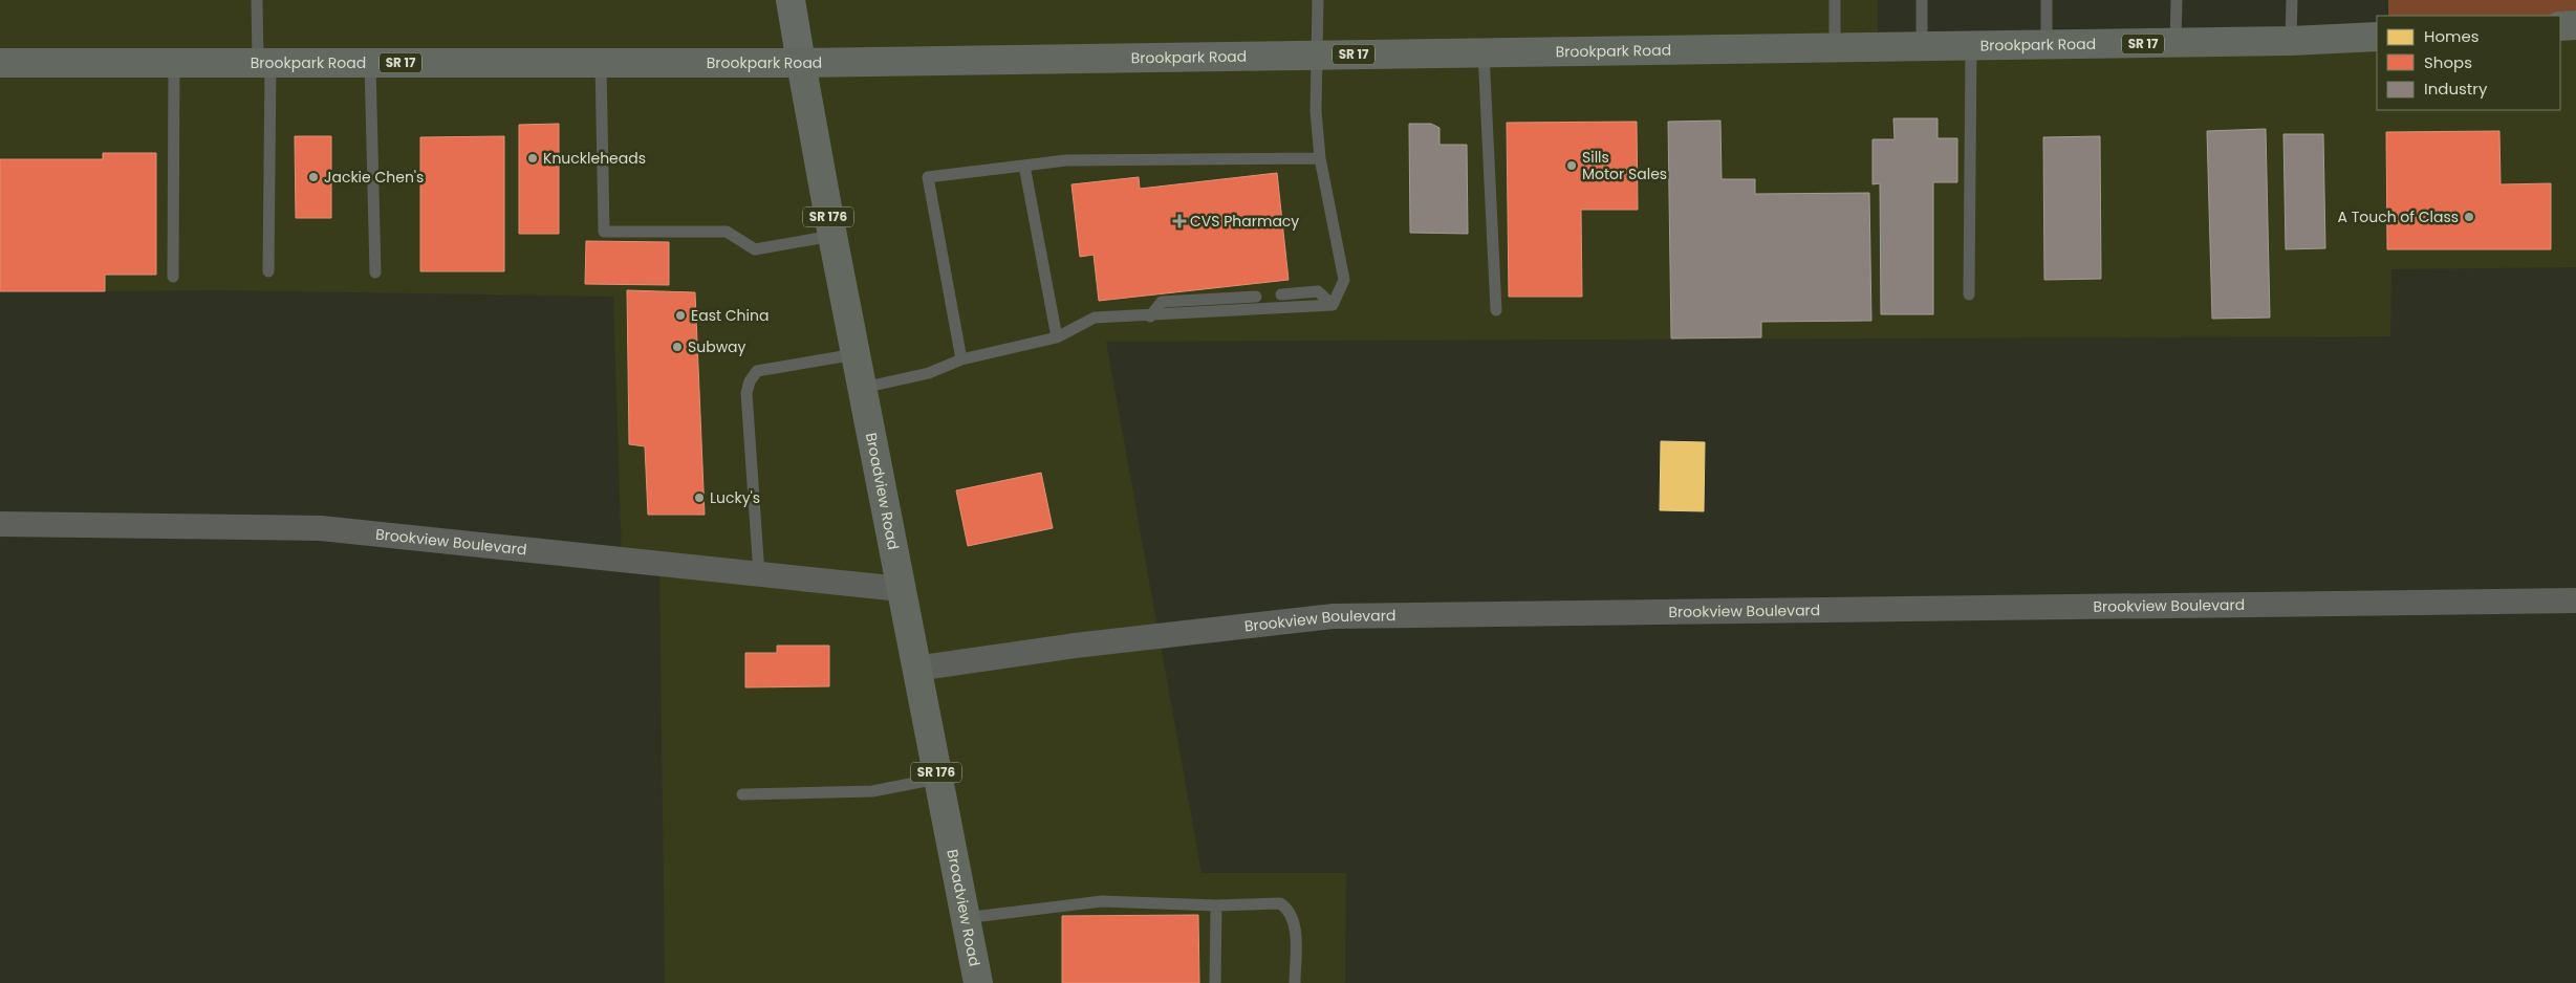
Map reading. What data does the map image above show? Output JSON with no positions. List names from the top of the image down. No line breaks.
{"streets":{"main road":["Brookpark Road","SR 17","SR 176","Broadview Road"],"street":["Brookview Boulevard"]},"crossings":[["Brookpark Road","Broadview Road"],["Broadview Road","Brookview Boulevard"]],"places":{"other":["Knuckleheads","Sills Motor Sales","Jackie Chen's","A Touch of Class","East China","Subway","Lucky's"],"health":["CVS Pharmacy"]},"legend":["Homes","Shops","Industry"]}
